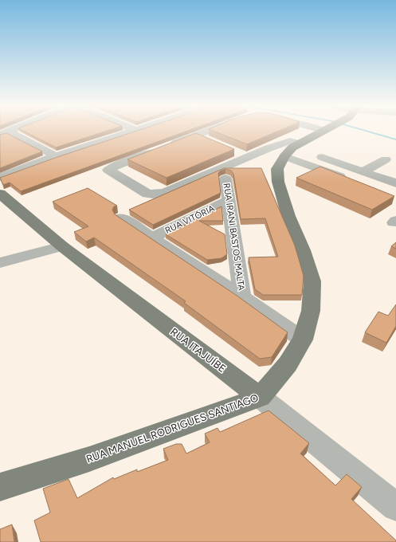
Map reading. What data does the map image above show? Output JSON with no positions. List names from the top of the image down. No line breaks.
{"streets":{"main road":["RUA ITAJUÍBE","RUA MANUEL RODRIGUES SANTIAGO"],"street":["RUA VITÓRIA","RUA IRANI BASTOS MALTA"]},"crossings":[["RUA VITÓRIA","RUA IRANI BASTOS MALTA"],["RUA IRANI BASTOS MALTA","RUA MANUEL RODRIGUES SANTIAGO"],["RUA ITAJUÍBE","RUA MANUEL RODRIGUES SANTIAGO"]]}
